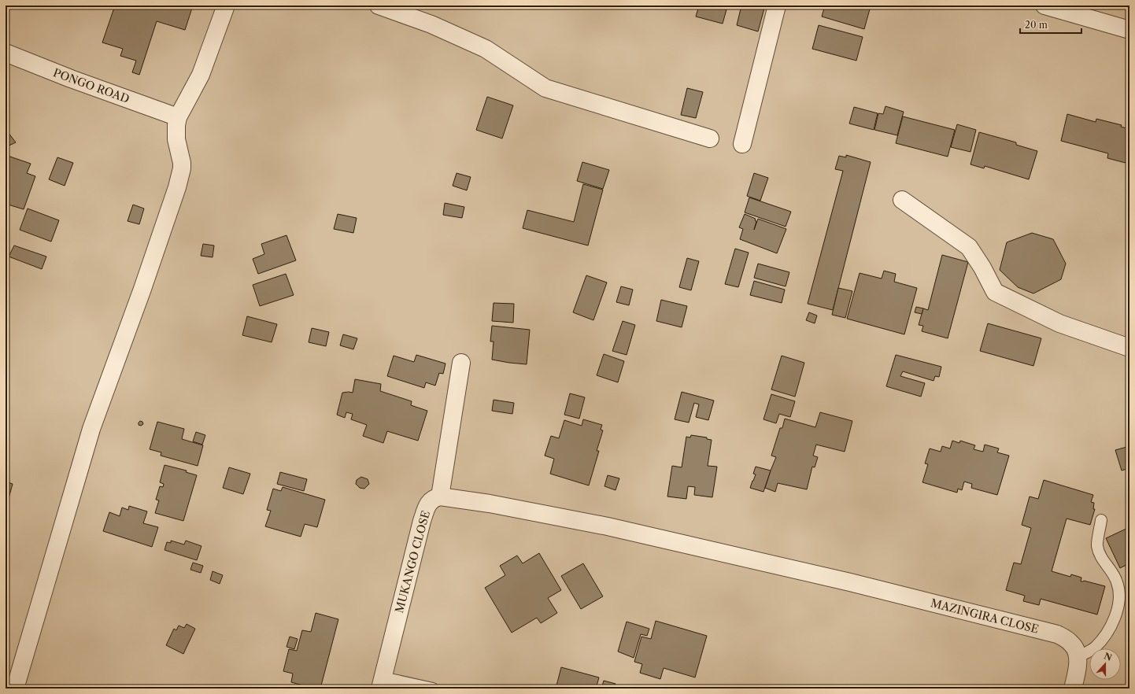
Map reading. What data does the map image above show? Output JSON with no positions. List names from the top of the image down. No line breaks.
{"streets":{"street":["PONGO ROAD","MUKANGO CLOSE","MAZINGIRA CLOSE"]},"crossings":[["MUKANGO CLOSE","MAZINGIRA CLOSE"]],"scale_bar":"20 m","north":"top"}
